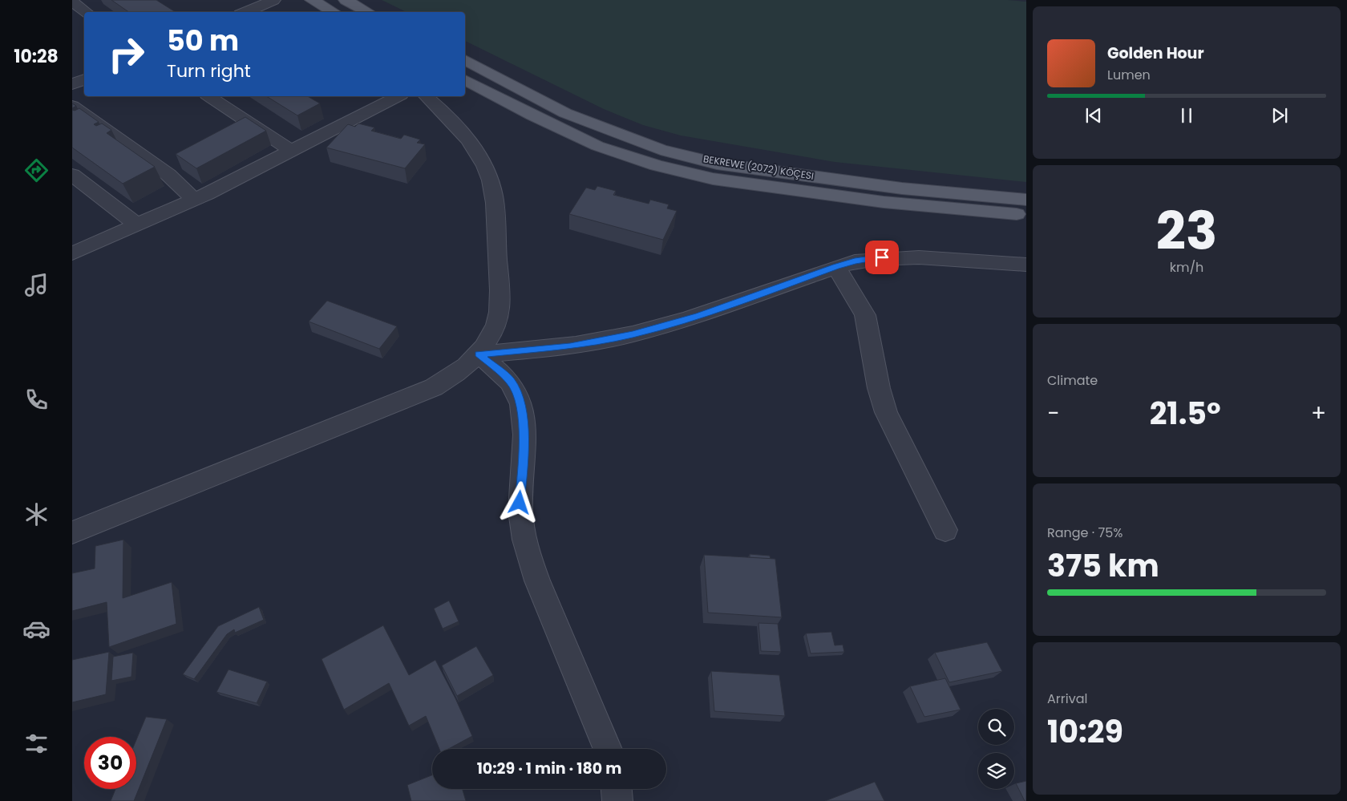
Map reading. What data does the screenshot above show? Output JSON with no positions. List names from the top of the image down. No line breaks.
{"streets":{"main road":["BEKREWE (2072) KÖÇESI"]},"page":{"tabs":"10:28","turn":["50 m","Turn right"],"song":["Golden Hour","Lumen"],"tile":[["23","km/h"],"Climate",["Range · 75%","375 km"],["Arrival","10:29"]],"heat":["−","21.5°","+"],"limit":"30","trip":"10:29 · 1 min · 180 m"}}
